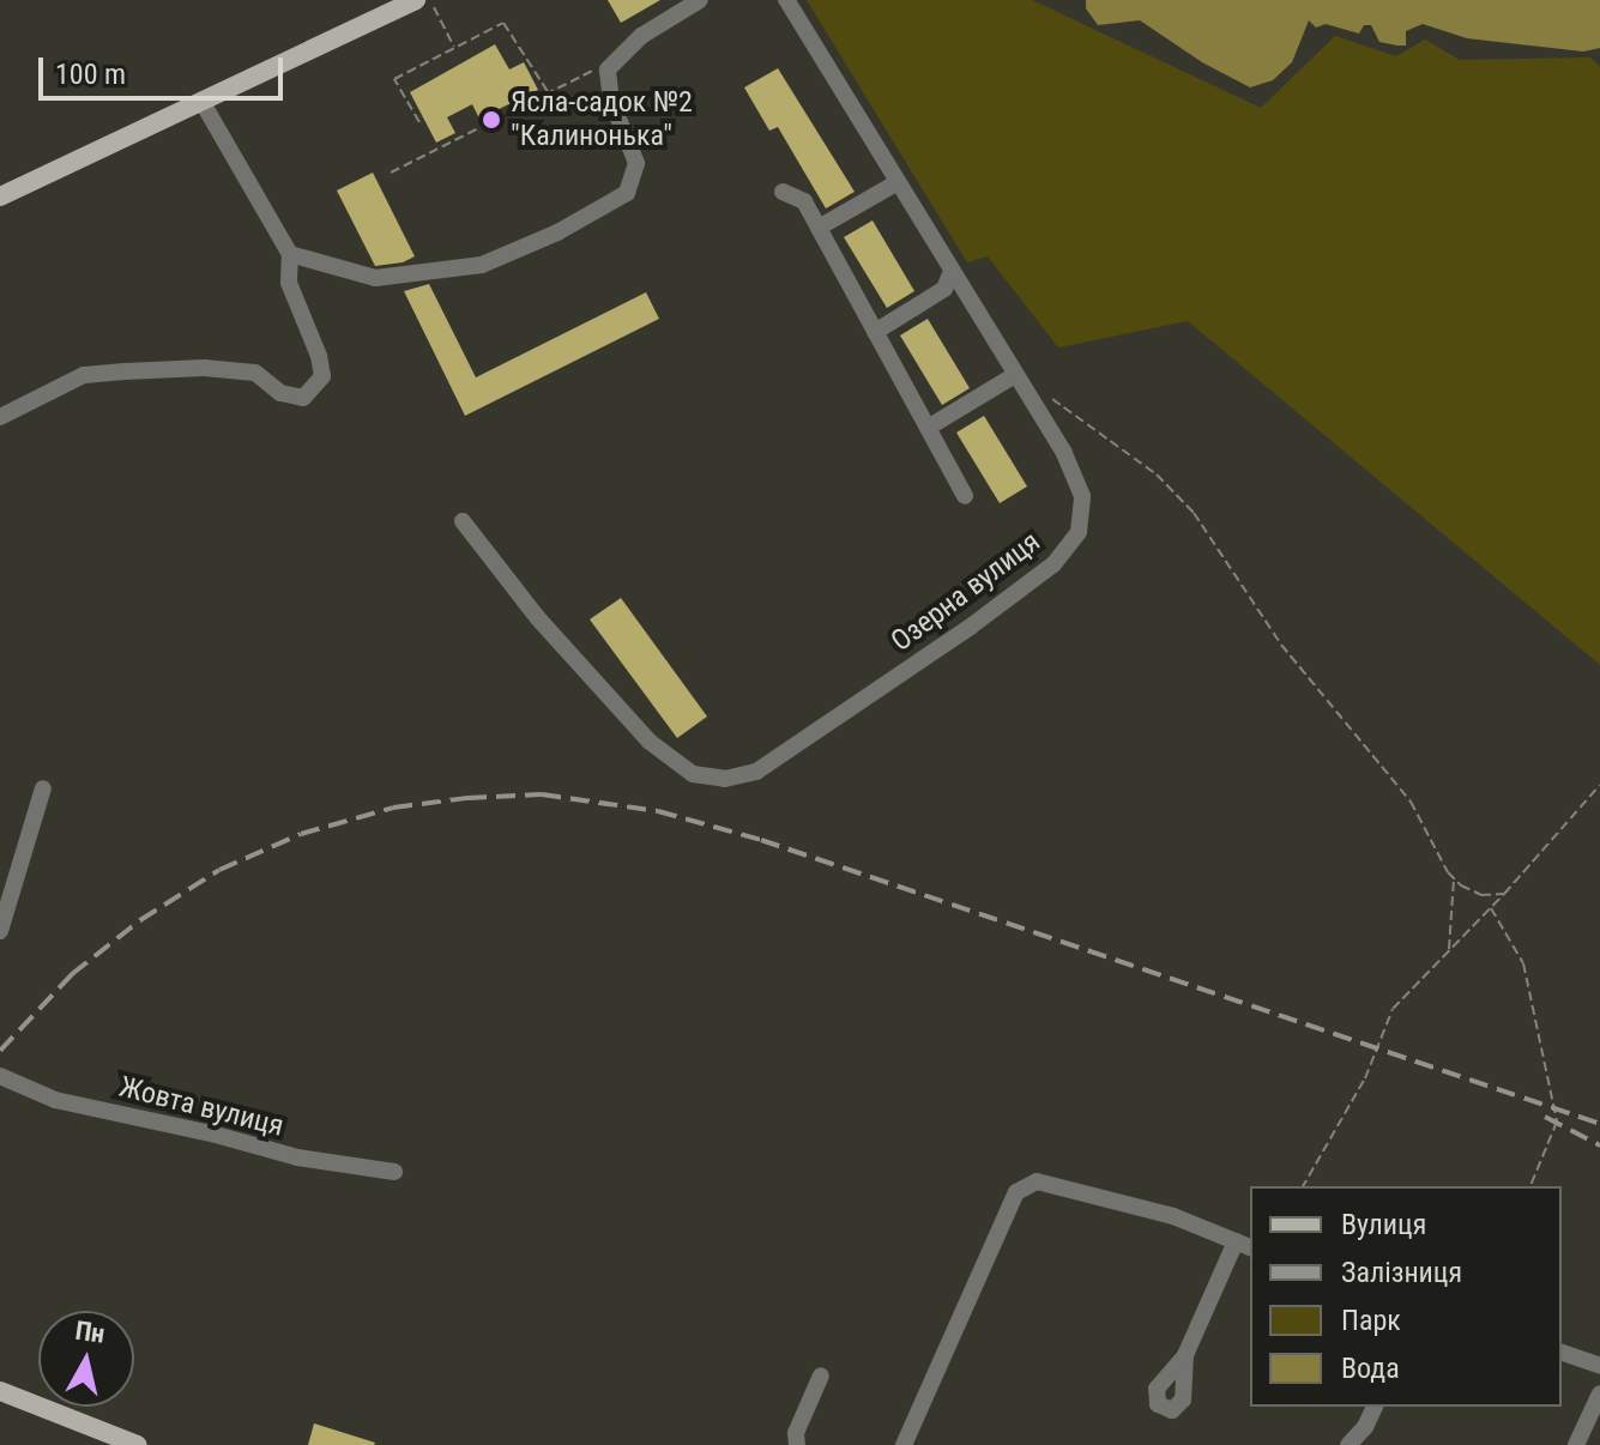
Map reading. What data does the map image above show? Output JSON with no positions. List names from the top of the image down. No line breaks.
{"streets":{"street":["Озерна вулиця","Жовта вулиця"]},"places":["Ясла-садок №2 \"Калинонька\""],"legend":["Вулиця","Залізниця","Парк","Вода"],"scale_bar":"100 m","north":"top"}
